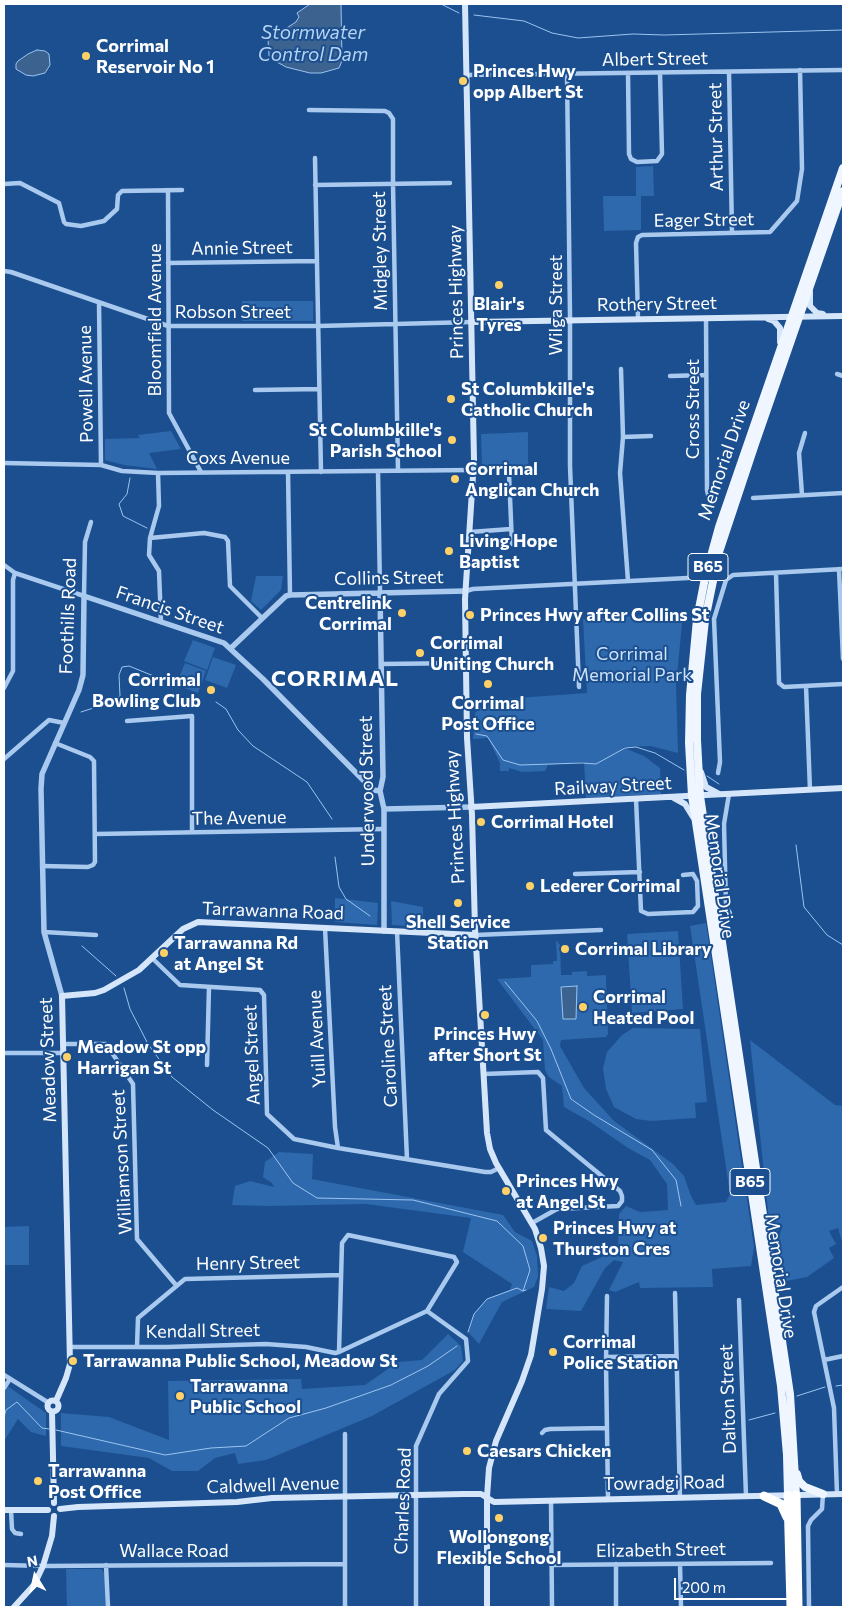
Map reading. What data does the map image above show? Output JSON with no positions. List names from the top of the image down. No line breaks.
{"streets":{"highway":["Memorial Drive","B65"],"main road":["Princes Highway","Rothery Street","Railway Street","Tarrawanna Road","Meadow Street","Towradgi Road","Caldwell Avenue"],"street":["Albert Street","Arthur Street","Eager Street","Annie Street","Midgley Street","Wilga Street","Robson Street","Bloomfield Avenue","Powell Avenue","Cross Street","Coxs Avenue","Collins Street","Francis Street","Foothills Road","Underwood Street","The Avenue","Yuill Avenue","Caroline Street","Angel Street","Williamson Street","Henry Street","Kendall Street","Dalton Street","Charles Road","Elizabeth Street","Wallace Road"]},"crossings":[["Albert Street","Arthur Street"],["Albert Street","Eager Street"],["Albert Street","Princes Highway"],["Albert Street","Wilga Street"],["Arthur Street","Eager Street"],["Eager Street","Rothery Street"],["Annie Street","Bloomfield Avenue"],["Midgley Street","Robson Street"],["Midgley Street","Coxs Avenue"],["Princes Highway","Rothery Street"],["Princes Highway","Robson Street"],["Princes Highway","Coxs Avenue"],["Princes Highway","Collins Street"],["Princes Highway","Railway Street"],["Princes Highway","Tarrawanna Road"],["Princes Highway","Angel Street"],["Princes Highway","Towradgi Road"],["Princes Highway","Caldwell Avenue"],["Rothery Street","Wilga Street"],["Rothery Street","Robson Street"],["Rothery Street","Cross Street"],["Rothery Street","Memorial Drive"],["Wilga Street","Collins Street"],["Robson Street","Bloomfield Avenue"],["Robson Street","Powell Avenue"],["Bloomfield Avenue","Coxs Avenue"],["Powell Avenue","Coxs Avenue"],["Coxs Avenue","Underwood Street"],["Memorial Drive","Railway Street"],["Memorial Drive","Towradgi Road"],["Collins Street","Underwood Street"],["Francis Street","Foothills Road"],["Francis Street","Underwood Street"],["Foothills Road","Meadow Street"],["Railway Street","Underwood Street"],["Underwood Street","The Avenue"],["Underwood Street","Tarrawanna Road"],["Tarrawanna Road","Yuill Avenue"],["Tarrawanna Road","Caroline Street"],["Tarrawanna Road","Angel Street"],["Tarrawanna Road","Meadow Street"],["Yuill Avenue","Angel Street"],["Caroline Street","Angel Street"],["Meadow Street","Williamson Street"],["Meadow Street","Kendall Street"],["Meadow Street","Caldwell Avenue"],["Williamson Street","Henry Street"],["Henry Street","Kendall Street"],["Dalton Street","Towradgi Road"],["Towradgi Road","Caldwell Avenue"],["Caldwell Avenue","Charles Road"]],"districts":["CORRIMAL"],"water":["Stormwater Control Dam"],"parks":["Corrimal Memorial Park"],"places":["Corrimal Reservoir No 1","Princes Hwy opp Albert St","Blair's Tyres","St Columbkille's Catholic Church","St Columbkille's Parish School","Corrimal Anglican Church","Living Hope Baptist","Centrelink Corrimal","Princes Hwy after Collins St","Corrimal Uniting Church","Corrimal Post Office","Corrimal Bowling Club","Corrimal Hotel","Lederer Corrimal","Shell Service Station","Corrimal Library","Tarrawanna Rd at Angel St","Corrimal Heated Pool","Princes Hwy after Short St","Meadow St opp Harrigan St","Princes Hwy at Angel St","Princes Hwy at Thurston Cres","Corrimal Police Station","Tarrawanna Public School, Meadow St","Tarrawanna Public School","Caesars Chicken","Tarrawanna Post Office","Wollongong Flexible School"],"scale_bar":"200 m","north":"top"}
